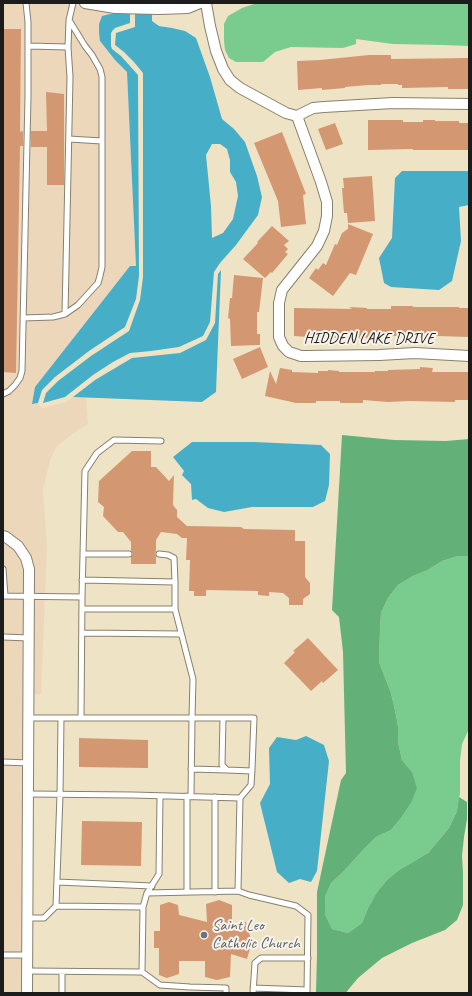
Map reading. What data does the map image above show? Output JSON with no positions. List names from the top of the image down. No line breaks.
{"streets":{"street":["HIDDEN LAKE DRIVE"]},"places":["Saint Leo Catholic Church"]}
